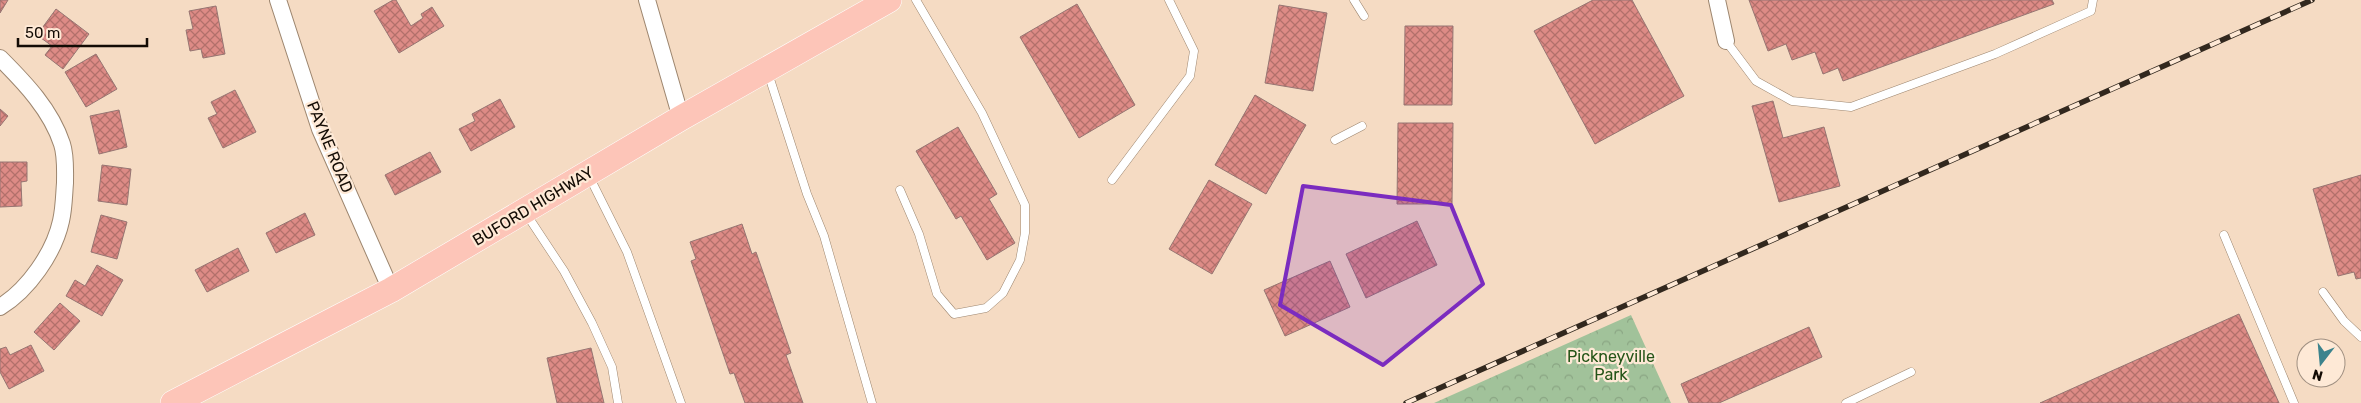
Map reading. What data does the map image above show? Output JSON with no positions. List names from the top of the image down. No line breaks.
{"streets":{"main road":["BUFORD HIGHWAY"],"street":["PAYNE ROAD"]},"crossings":[["PAYNE ROAD","BUFORD HIGHWAY"]],"parks":["Pickneyville Park"],"scale_bar":"50 m","north":"bottom"}
